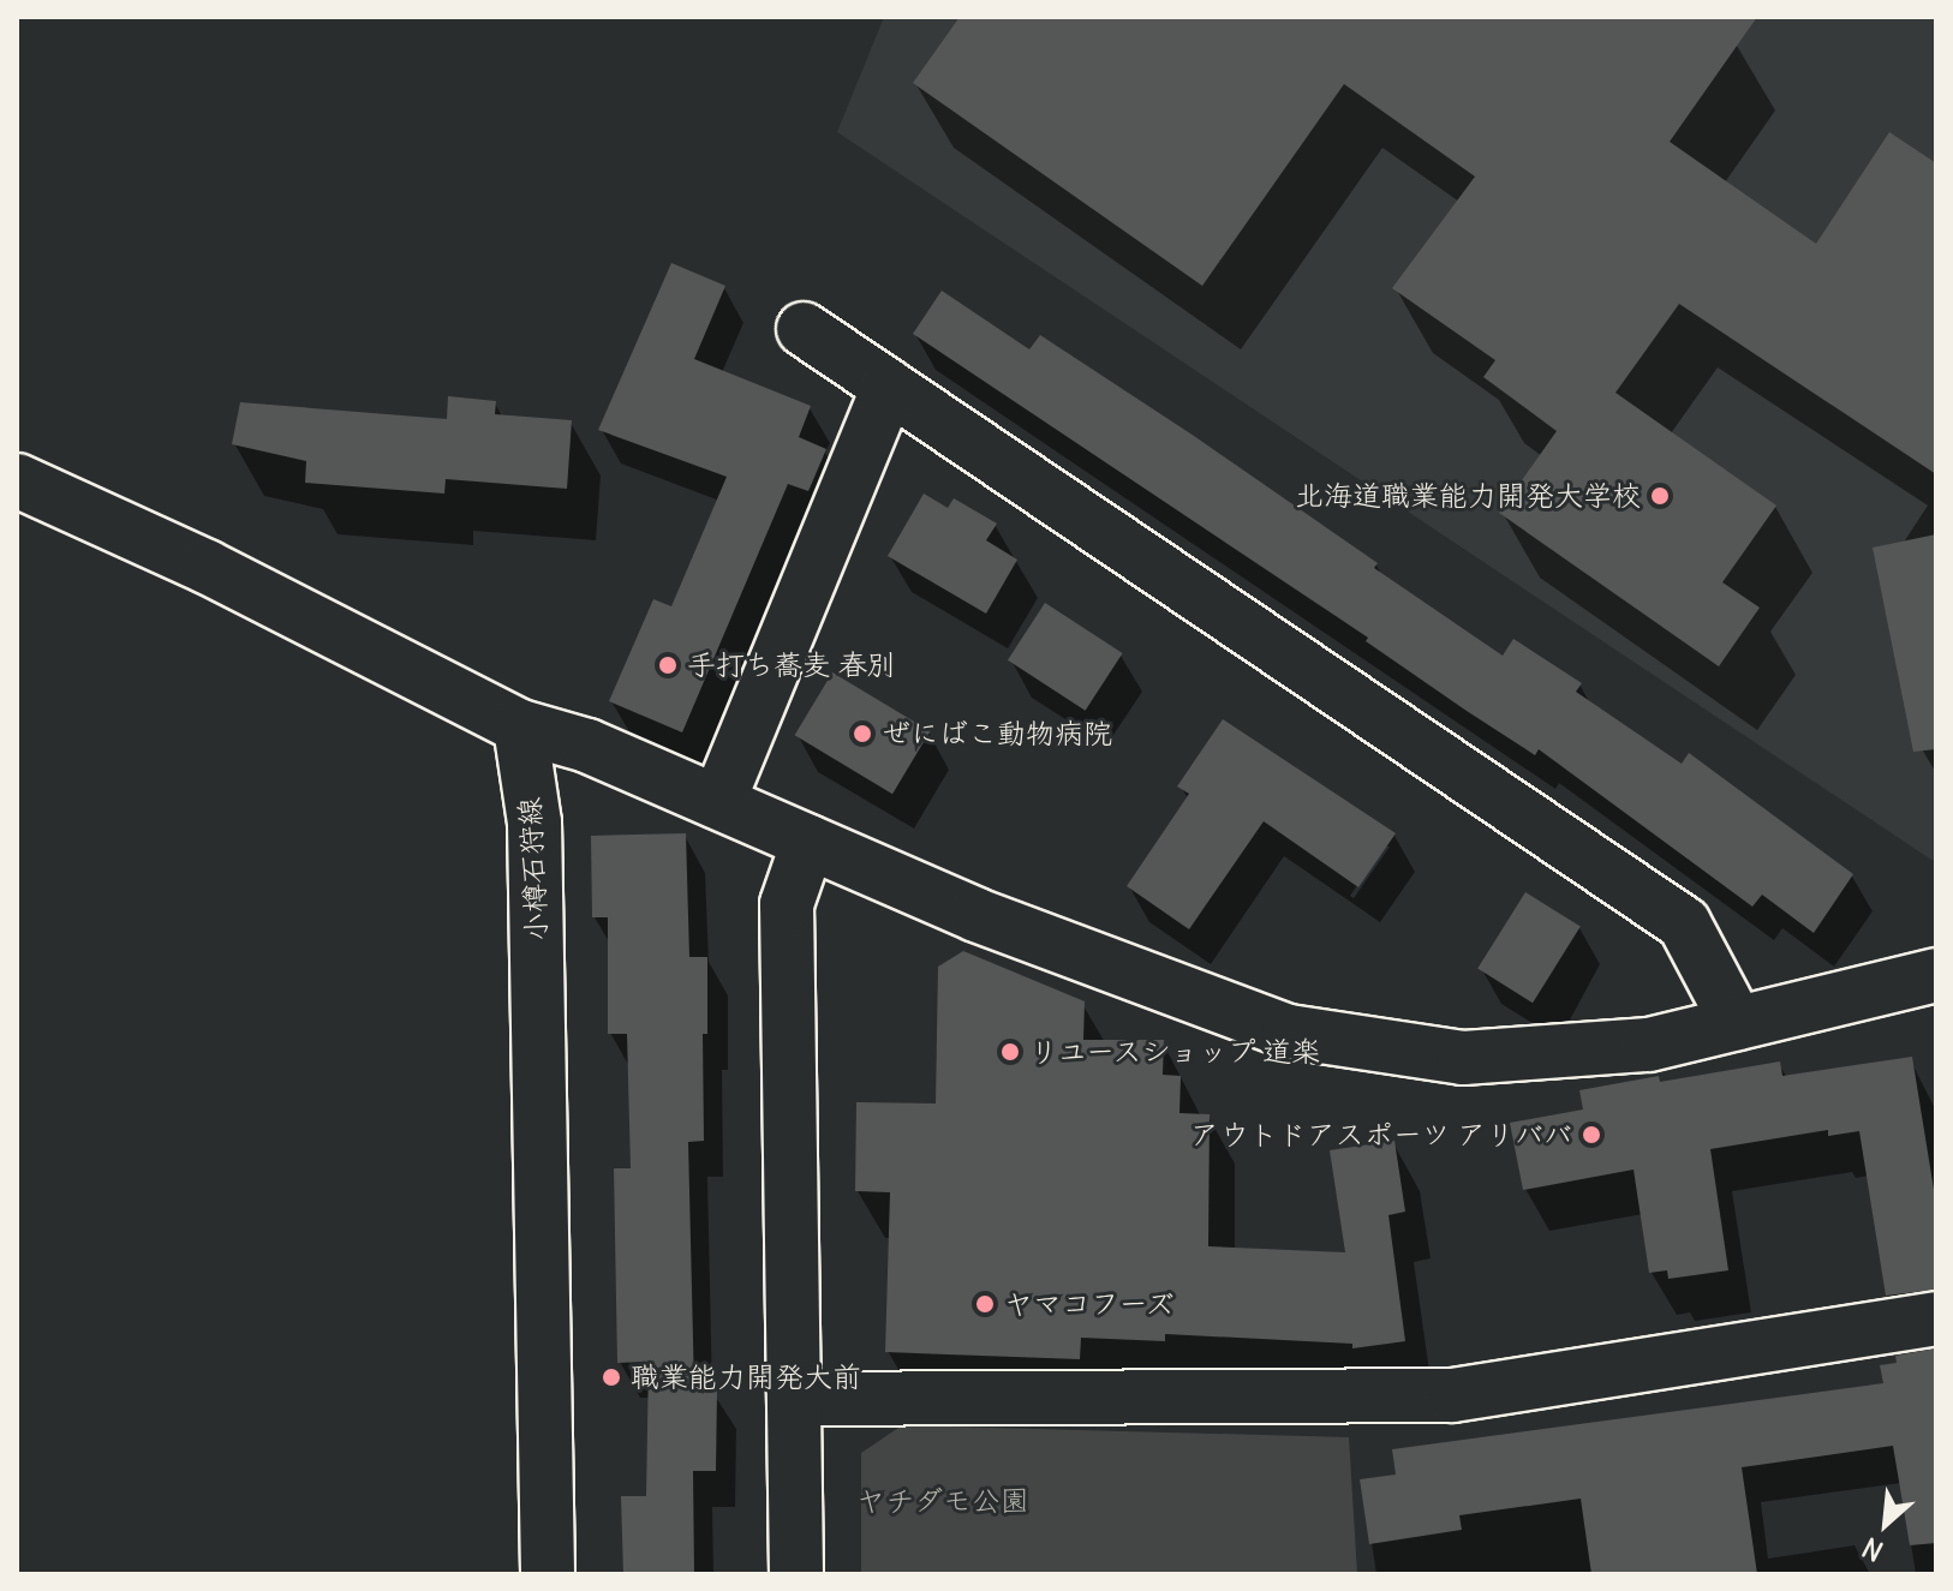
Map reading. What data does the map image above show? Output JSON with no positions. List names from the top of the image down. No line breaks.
{"streets":{"street":["小樽石狩線"]},"parks":["ヤチダモ公園"],"places":["北海道職業能力開発大学校","手打ち蕎麦 春別","ぜにばこ動物病院","リユースショップ 道楽","アウトドアスポーツ アリババ","ヤマコフーズ","職業能力開発大前"],"north":"bottom left"}
